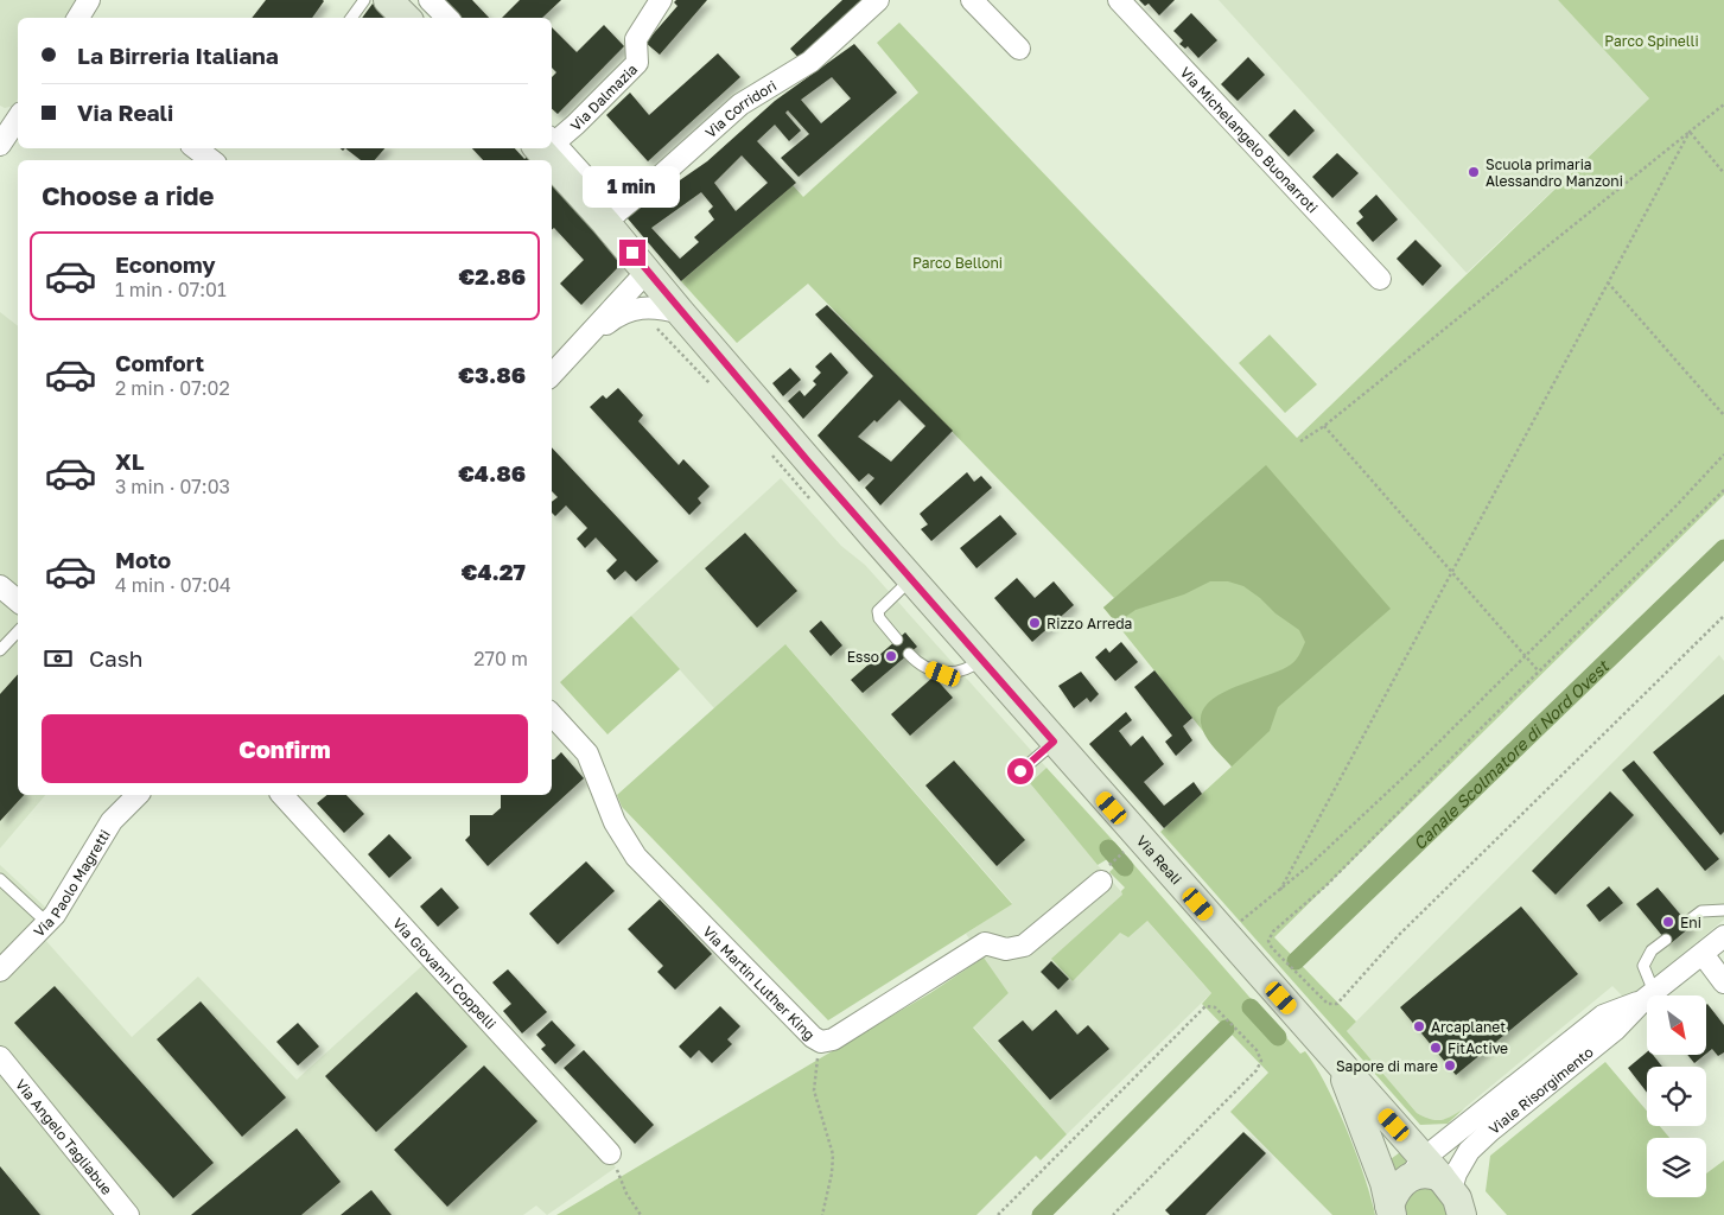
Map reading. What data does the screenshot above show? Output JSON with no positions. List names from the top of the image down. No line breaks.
{"streets":{"main road":["Via Reali"],"street":["Via Dalmazia","Via Corridori","Via Michelangelo Buonarroti","Via Paolo Magretti","Via Giovanni Coppelli","Via Martin Luther King","Viale Risorgimento","Via Angelo Tagliabue"]},"crossings":[["Via Corridori","Via Reali"],["Via Reali","Viale Risorgimento"]],"water":["Canale Scolmatore di Nord Ovest"],"parks":["Parco Spinelli","Parco Belloni"],"places":["Scuola primaria Alessandro Manzoni","Rizzo Arreda","Esso","Eni","Arcaplanet","FitActive","Sapore di mare"],"north":"bottom right","page":{"banner":["La Birreria Italiana","Via Reali"],"heading":"Choose a ride","bubble":"1 min","list":[{"name":"Economy","note":"1 min · 07:01","value":"€2.86"},{"name":"Comfort","note":"2 min · 07:02","value":"€3.86"},{"name":"XL","note":"3 min · 07:03","value":"€4.86"},{"name":"Moto","note":"4 min · 07:04","value":"€4.27"}],"pay":["Cash","270 m"],"buttons":"Confirm"}}
